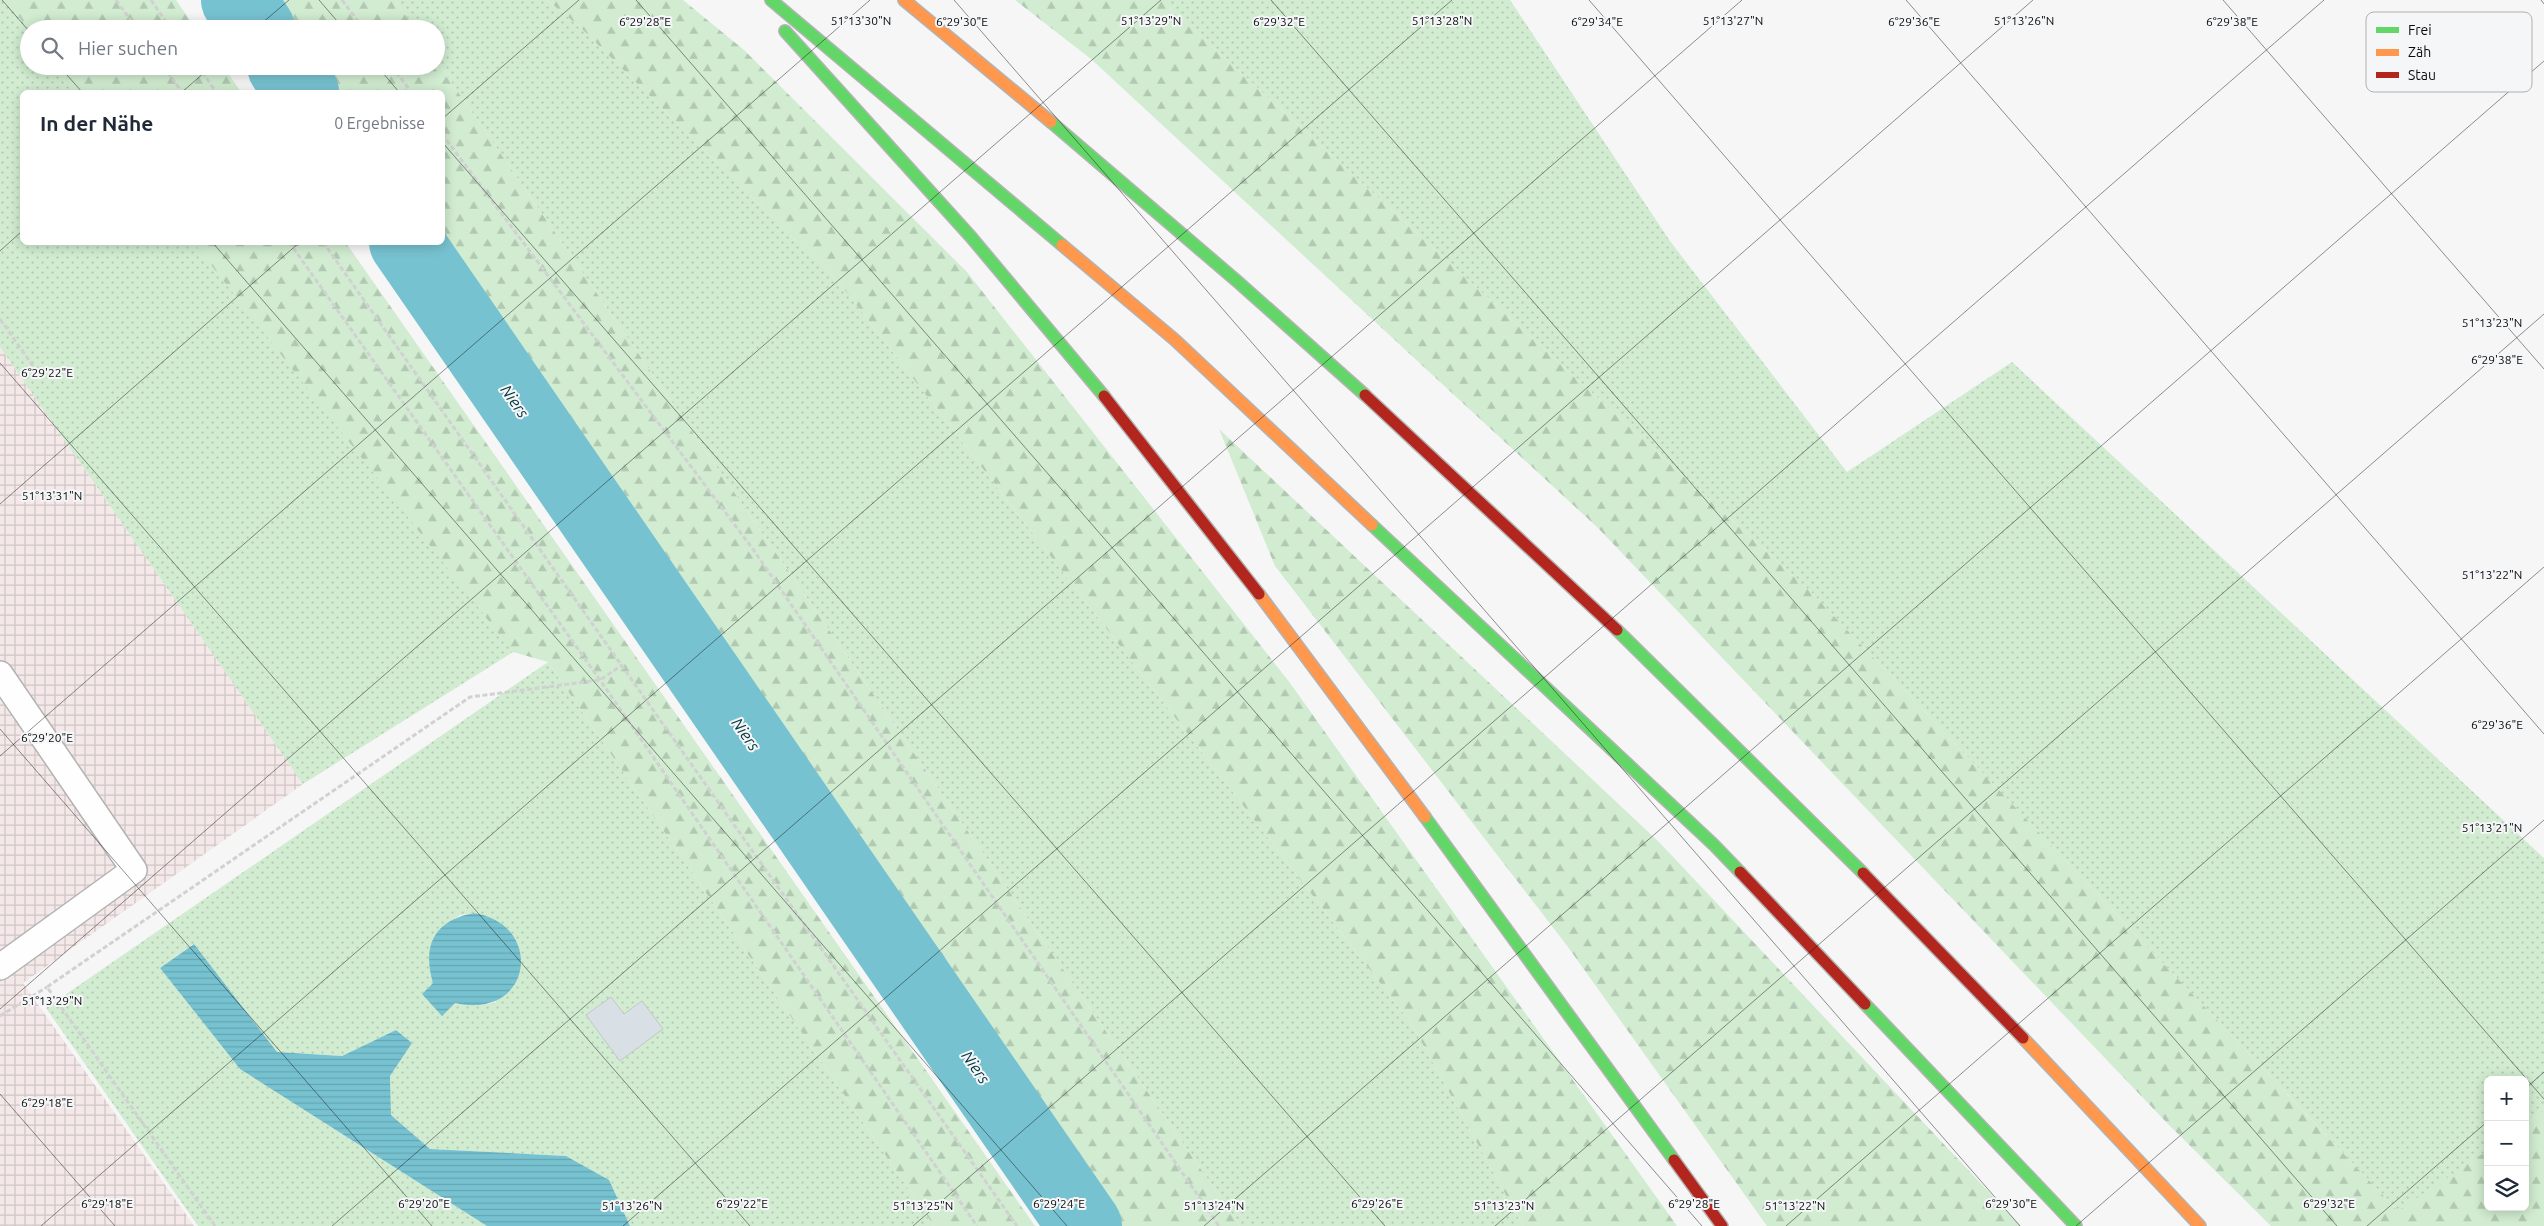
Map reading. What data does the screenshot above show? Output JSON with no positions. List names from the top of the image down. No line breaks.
{"water":["Niers"],"legend":["Frei","Zäh","Stau"],"page":{"search":"Hier suchen","heading":["In der Nähe","0 Ergebnisse"],"map_buttons":["+","−"]},"coordinates":["51°13'30\"N","51°13'29\"N","51°13'28\"N","51°13'27\"N","51°13'26\"N","6°29'32\"E","6°29'28\"E","6°29'30\"E","6°29'34\"E","6°29'36\"E","6°29'38\"E","51°13'23\"N","6°29'22\"E","51°13'31\"N","51°13'22\"N","6°29'20\"E","51°13'21\"N","6°29'18\"E","6°29'24\"E","6°29'26\"E","51°13'25\"N","51°13'24\"N"]}
